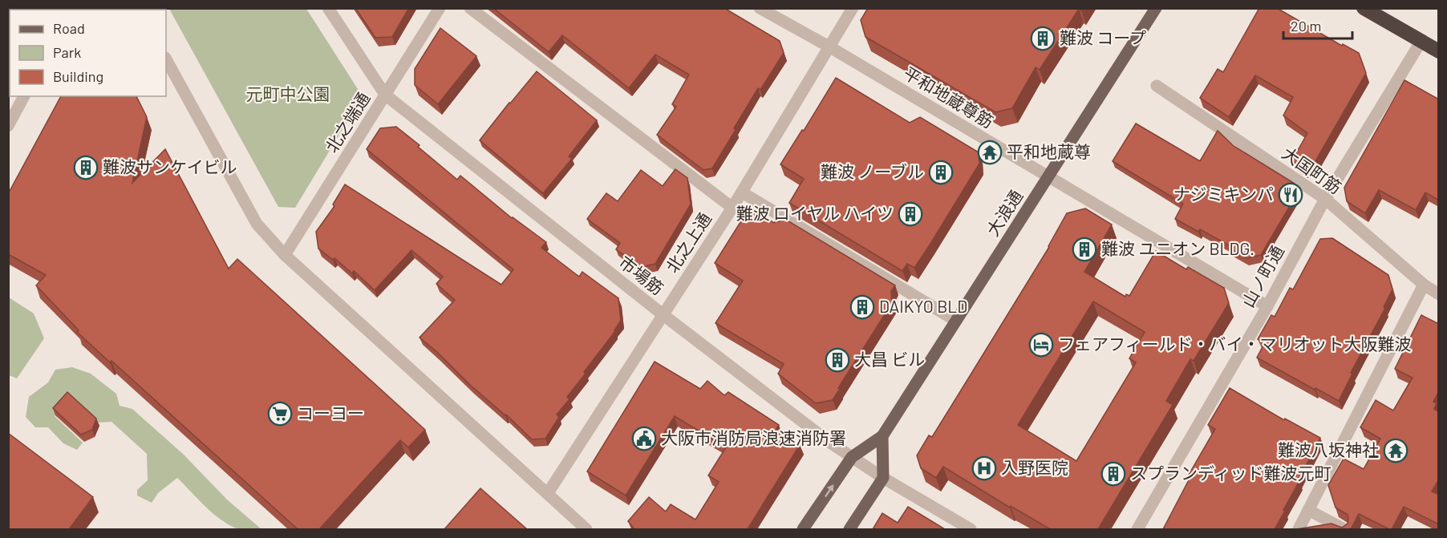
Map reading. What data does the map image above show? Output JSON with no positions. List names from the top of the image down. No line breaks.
{"streets":{"main road":["大浪通"],"street":["平和地蔵尊筋","北之端通","大国町筋","北之上通","市場筋","山ノ町通"]},"crossings":[["平和地蔵尊筋","大浪通"],["平和地蔵尊筋","北之上通"],["平和地蔵尊筋","山ノ町通"],["北之端通","市場筋"],["大国町筋","山ノ町通"],["大浪通","市場筋"],["北之上通","市場筋"]],"parks":["元町中公園"],"places":{"building":["難波 コープ","難波サンケイビル","難波 ノーブル","難波 ロイヤル ハイツ","難波 ユニオン BLDG.","DAIKYO BLD","大昌 ビル","スプランディッド難波元町"],"temple":["平和地蔵尊","難波八坂神社"],"restaurant":["ナジミキンパ"],"hotel":["フェアフィールド・バイ・マリオット大阪難波"],"supermarket":["コーヨー"],"public building":["大阪市消防局浪速消防署"],"hospital":["入野医院"]},"legend":["Road","Park","Building"],"scale_bar":"20 m"}
